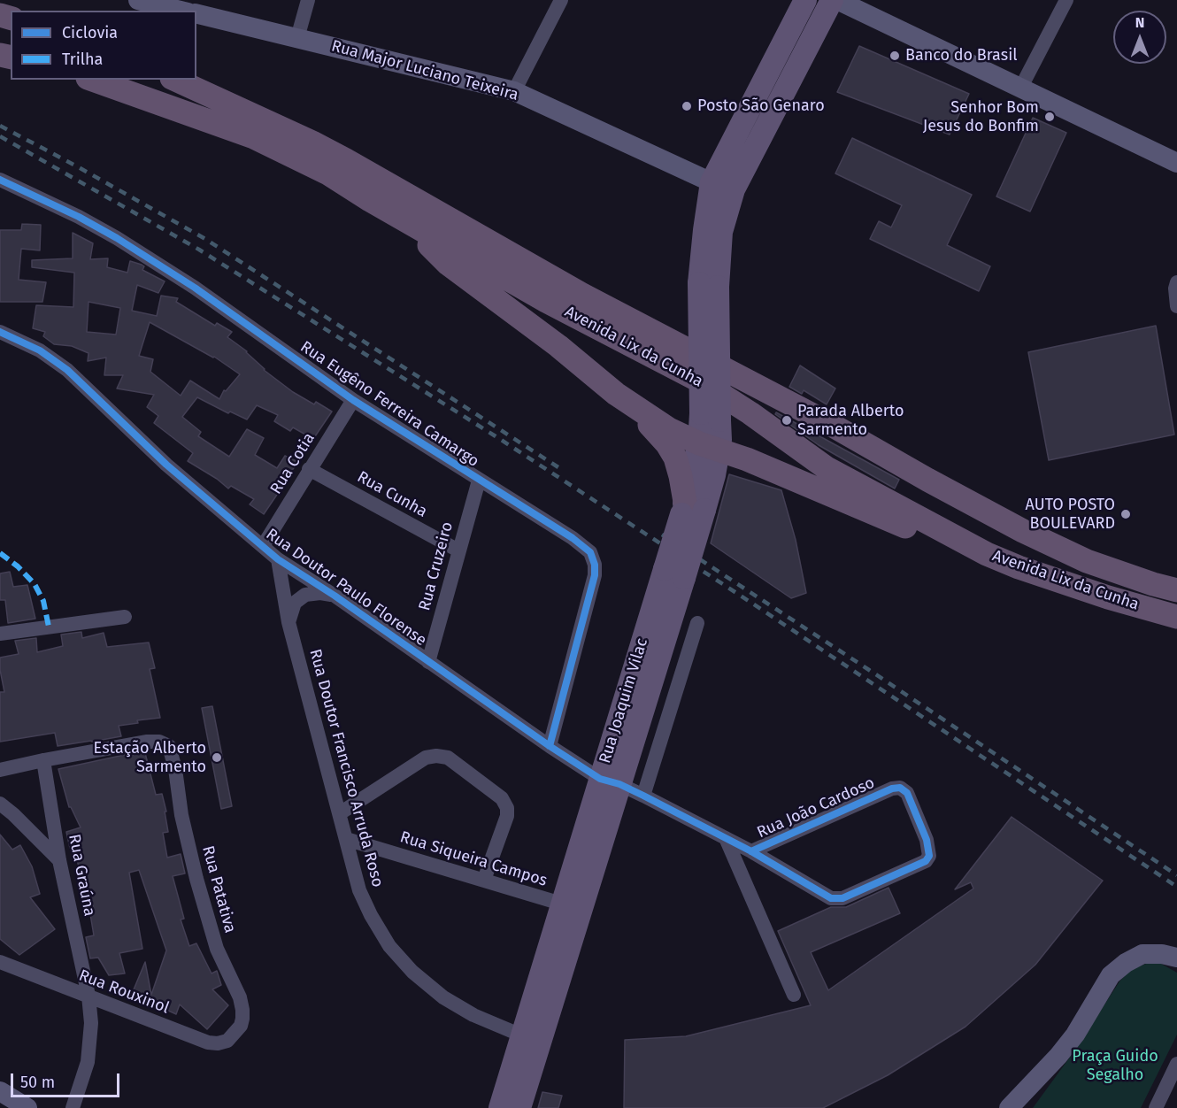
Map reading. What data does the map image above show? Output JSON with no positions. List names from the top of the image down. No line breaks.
{"streets":{"highway":["Avenida Lix da Cunha"],"main road":["Rua Major Luciano Teixeira","Rua Joaquim Vilac"],"street":["Rua Eugêno Ferreira Camargo","Rua Cotia","Rua Cunha","Rua Cruzeiro","Rua Doutor Paulo Florense","Rua Doutor Francisco Arruda Roso","Rua João Cardoso","Rua Siqueira Campos","Rua Graúna","Rua Patativa","Rua Rouxinol"]},"crossings":[["Rua Eugêno Ferreira Camargo","Rua Cotia"],["Rua Eugêno Ferreira Camargo","Rua Cruzeiro"],["Rua Eugêno Ferreira Camargo","Rua Doutor Paulo Florense"],["Rua Cotia","Rua Cunha"],["Rua Cotia","Rua Doutor Paulo Florense"],["Rua Cunha","Rua Cruzeiro"],["Rua Cruzeiro","Rua Doutor Paulo Florense"],["Rua Doutor Paulo Florense","Rua Joaquim Vilac"],["Rua Doutor Paulo Florense","Rua Doutor Francisco Arruda Roso"],["Rua Doutor Paulo Florense","Rua João Cardoso"],["Rua Joaquim Vilac","Rua Doutor Francisco Arruda Roso"],["Rua Joaquim Vilac","Rua João Cardoso"],["Rua Joaquim Vilac","Rua Siqueira Campos"],["Rua Doutor Francisco Arruda Roso","Rua Siqueira Campos"],["Rua Graúna","Rua Patativa"],["Rua Graúna","Rua Rouxinol"],["Rua Patativa","Rua Rouxinol"]],"parks":["Praça Guido Segalho"],"places":["Banco do Brasil","Posto São Genaro","Senhor Bom Jesus do Bonfim","Parada Alberto Sarmento","AUTO POSTO BOULEVARD","Estação Alberto Sarmento"],"legend":["Ciclovia","Trilha"],"scale_bar":"50 m","north":"top"}
